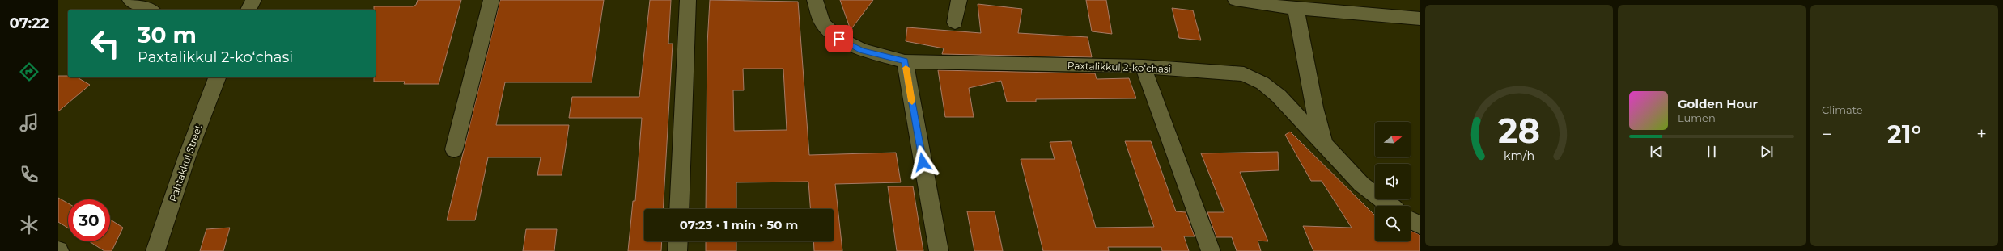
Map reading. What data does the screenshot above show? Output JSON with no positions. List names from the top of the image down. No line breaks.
{"streets":{"street":["Paxtalikkul 2-koʻchasi","Pahtakkul Street"]},"north":"right","page":{"tabs":"07:22","tile":"Climate","turn":["30 m","Paxtalikkul 2-koʻchasi"],"song":["Golden Hour","Lumen"],"heat":["−","21°","+"],"limit":"30","trip":"07:23 · 1 min · 50 m","gauge":["28","km/h"]}}
